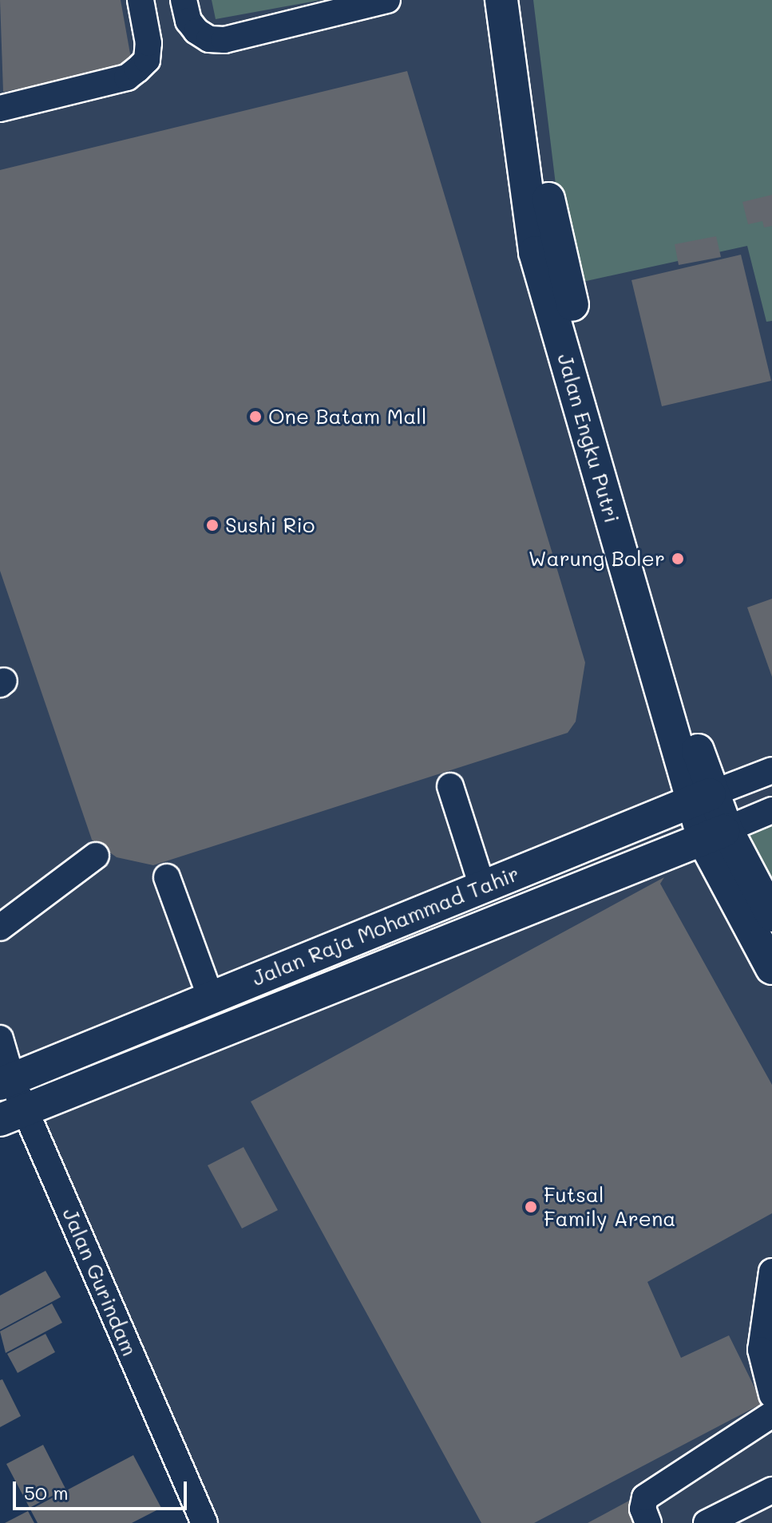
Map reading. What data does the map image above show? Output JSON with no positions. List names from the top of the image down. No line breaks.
{"streets":{"main road":["Jalan Engku Putri","Jalan Raja Mohammad Tahir"],"street":["Jalan Gurindam"]},"crossings":[["Jalan Engku Putri","Jalan Raja Mohammad Tahir"],["Jalan Raja Mohammad Tahir","Jalan Gurindam"]],"places":["One Batam Mall","Sushi Rio","Warung Boler","Futsal Family Arena"],"scale_bar":"50 m"}
